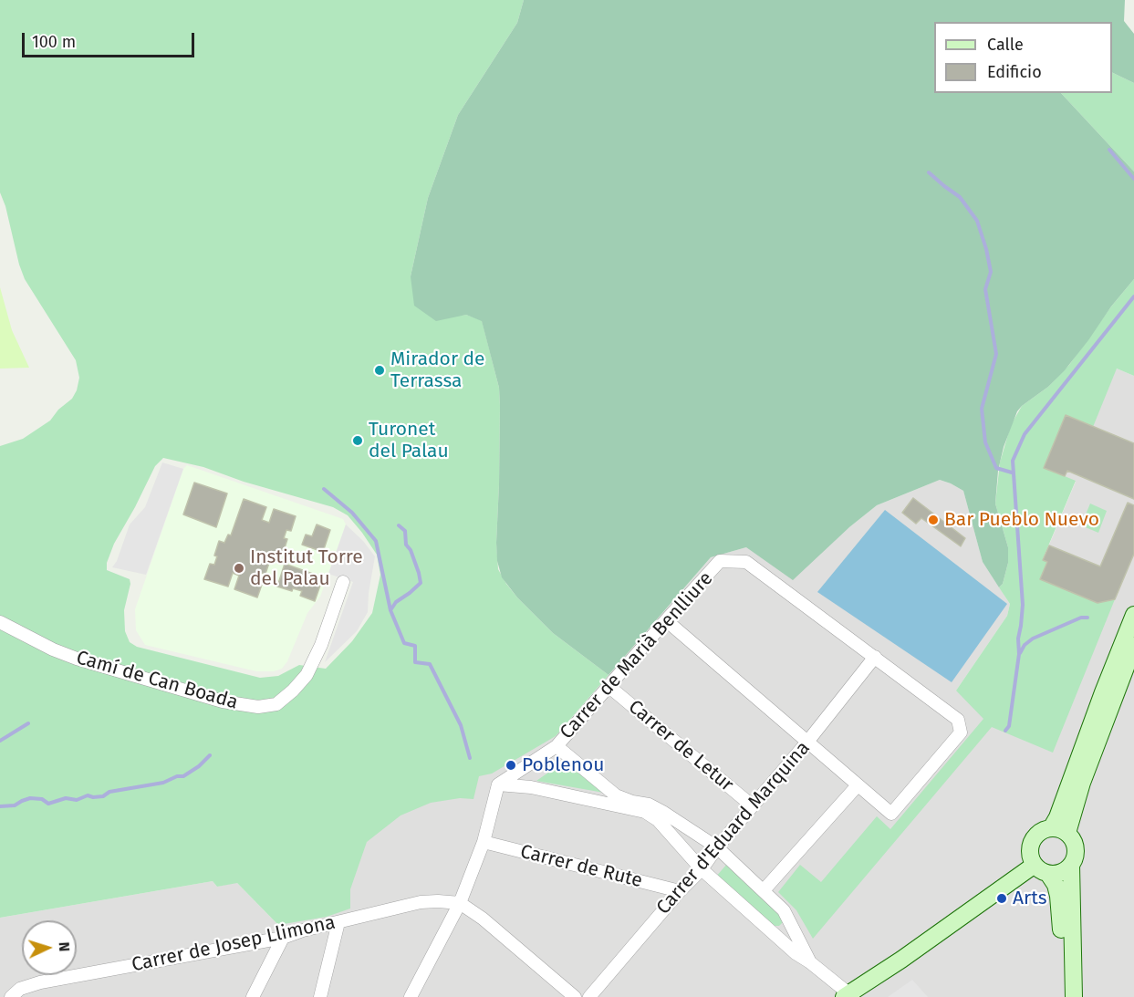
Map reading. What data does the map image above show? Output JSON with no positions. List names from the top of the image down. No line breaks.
{"streets":{"street":["Carrer de Marià Benlliure","Camí de Can Boada","Carrer de Letur","Carrer d'Eduard Marquina","Carrer de Rute","Carrer de Josep Llimona"]},"crossings":[["Carrer de Marià Benlliure","Carrer de Letur"],["Carrer de Marià Benlliure","Carrer d'Eduard Marquina"],["Carrer de Letur","Carrer d'Eduard Marquina"],["Carrer d'Eduard Marquina","Carrer de Rute"]],"places":["Mirador de Terrassa","Turonet del Palau","Bar Pueblo Nuevo","Institut Torre del Palau","Poblenou","Arts"],"legend":["Calle","Edificio"],"scale_bar":"100 m","north":"right"}
